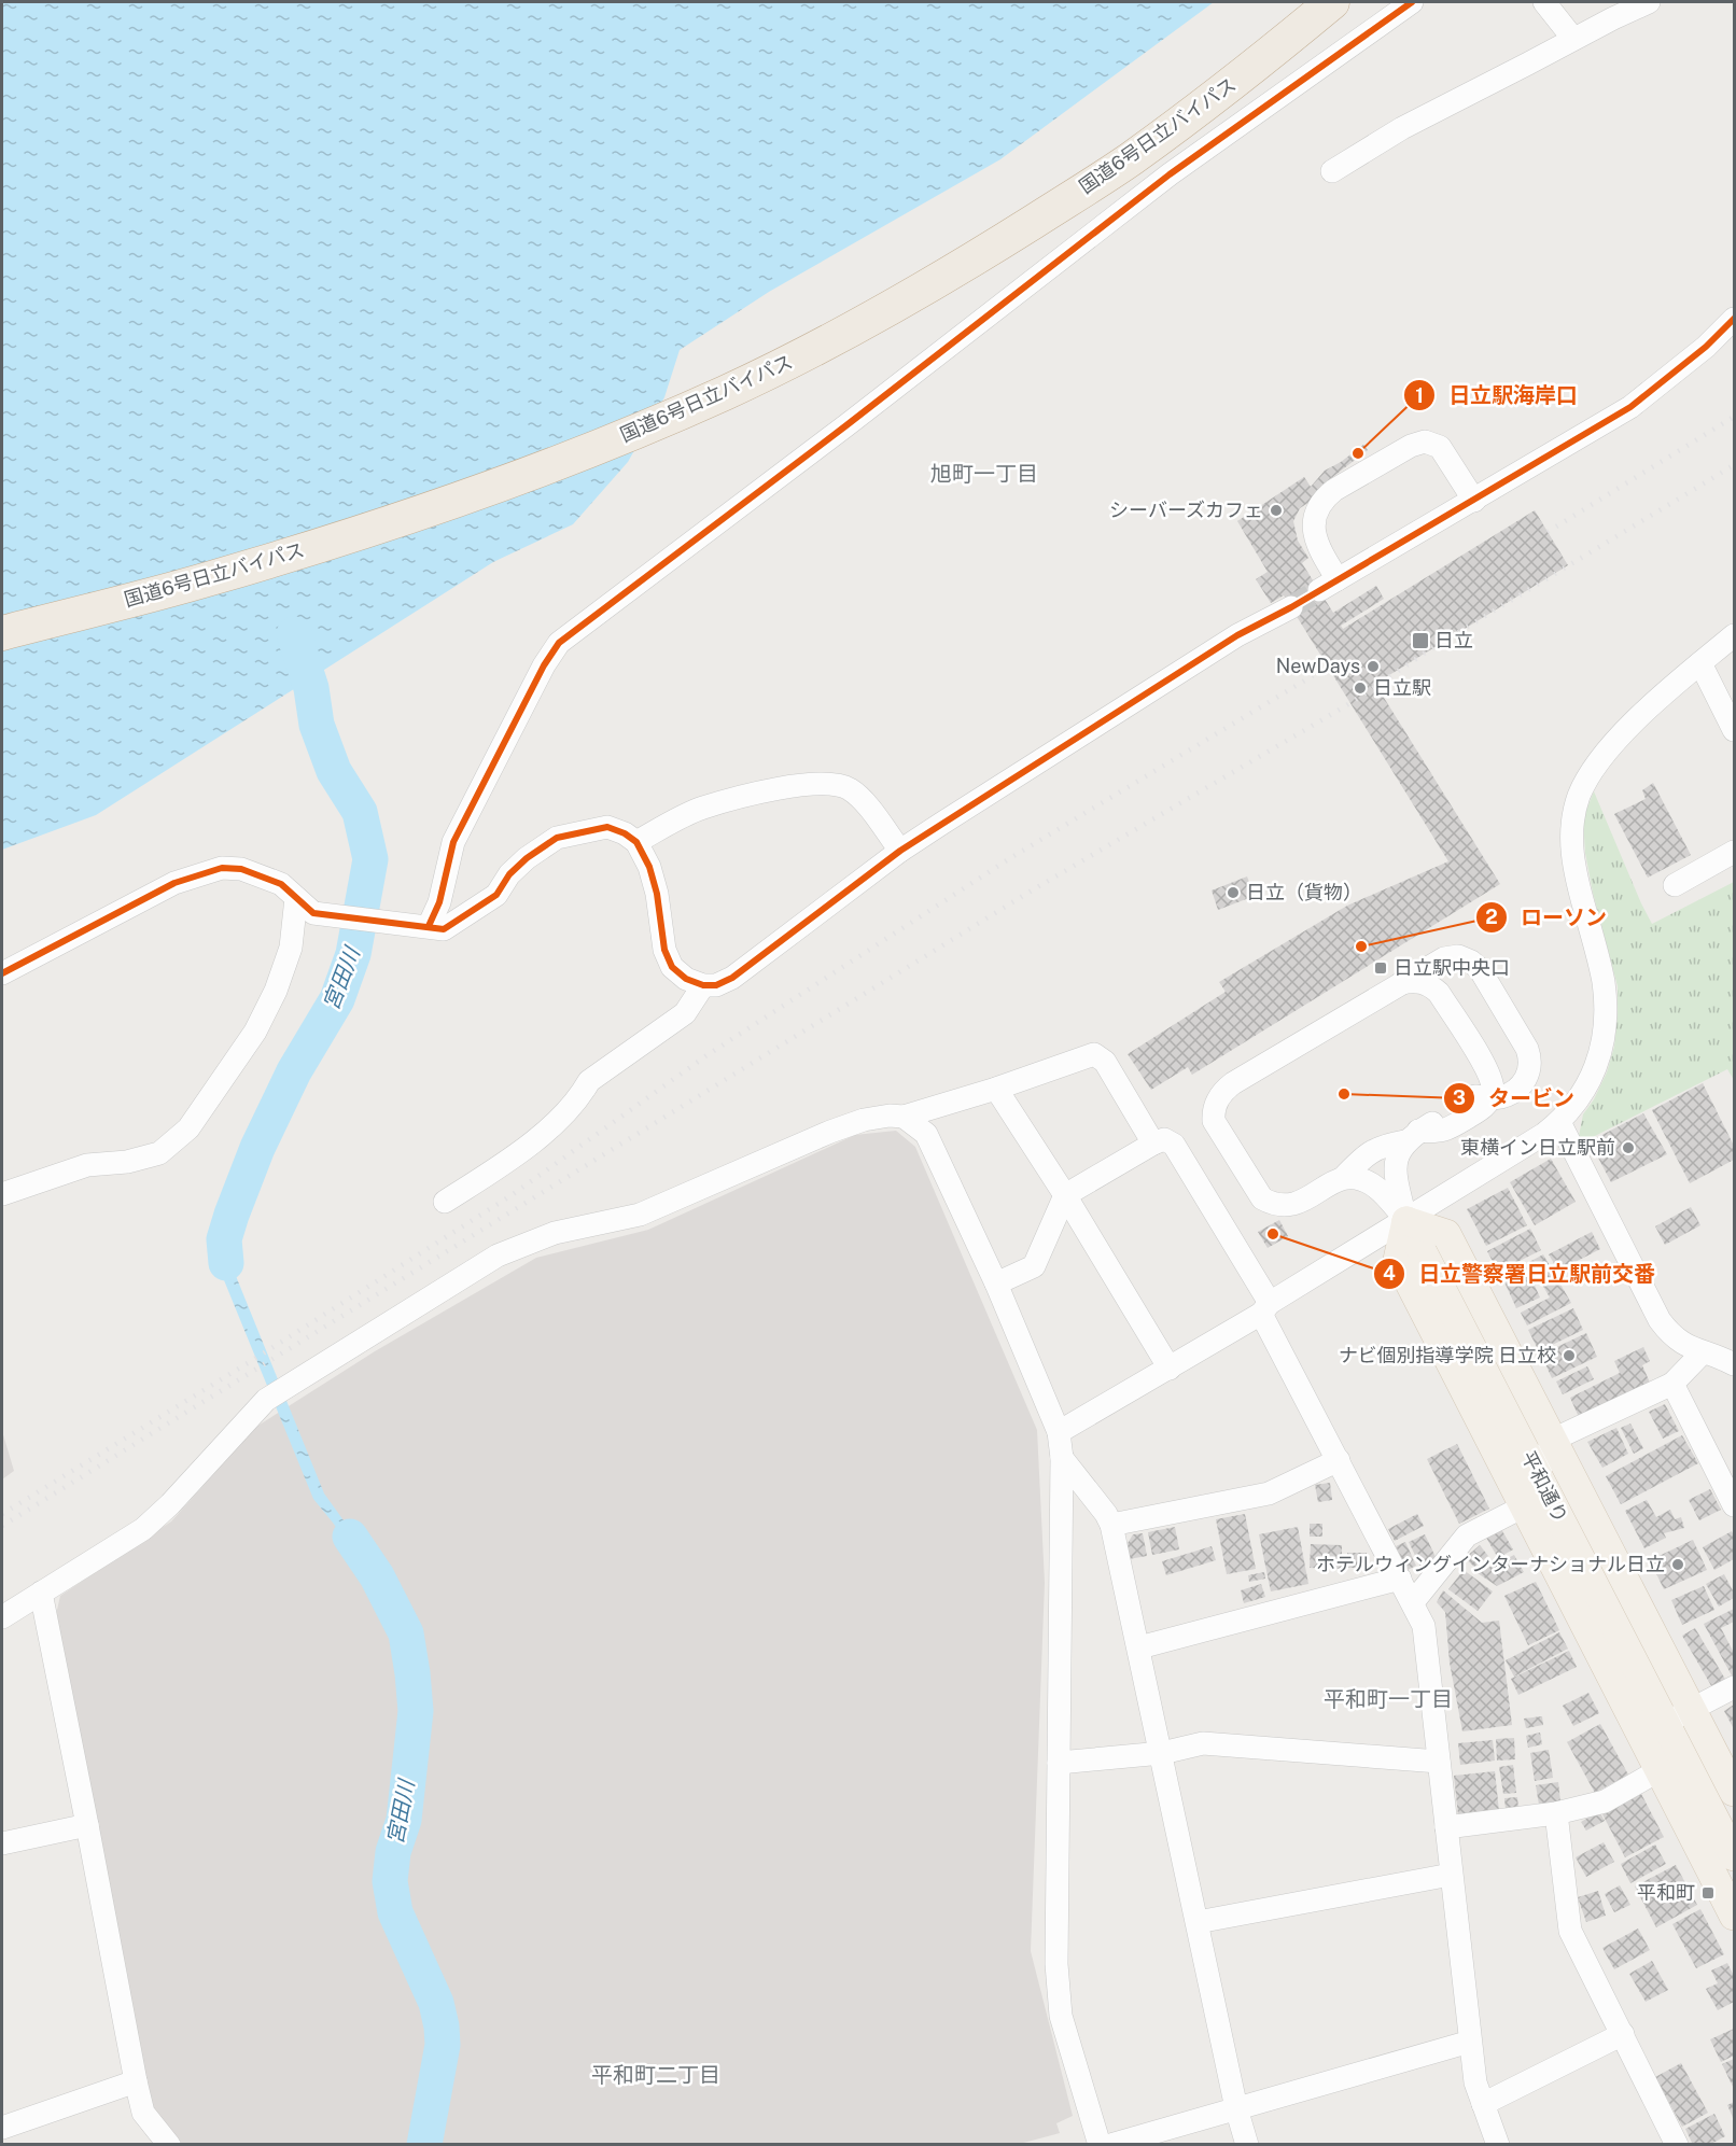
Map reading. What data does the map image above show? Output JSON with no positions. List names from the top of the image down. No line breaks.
{"streets":{"highway":["国道6号日立バイパス"],"main road":["平和通り"]},"districts":["旭町一丁目","平和町一丁目","平和町二丁目"],"water":["宮田川"],"places":{"other":["日立駅海岸口","シーバーズカフェ","NewDays","日立駅","日立（貨物）","ローソン","タービン","東横イン日立駅前","日立警察署日立駅前交番","ナビ個別指導学院 日立校","ホテルウィングインターナショナル日立"],"transit":["日立","日立駅中央口","平和町"]}}
